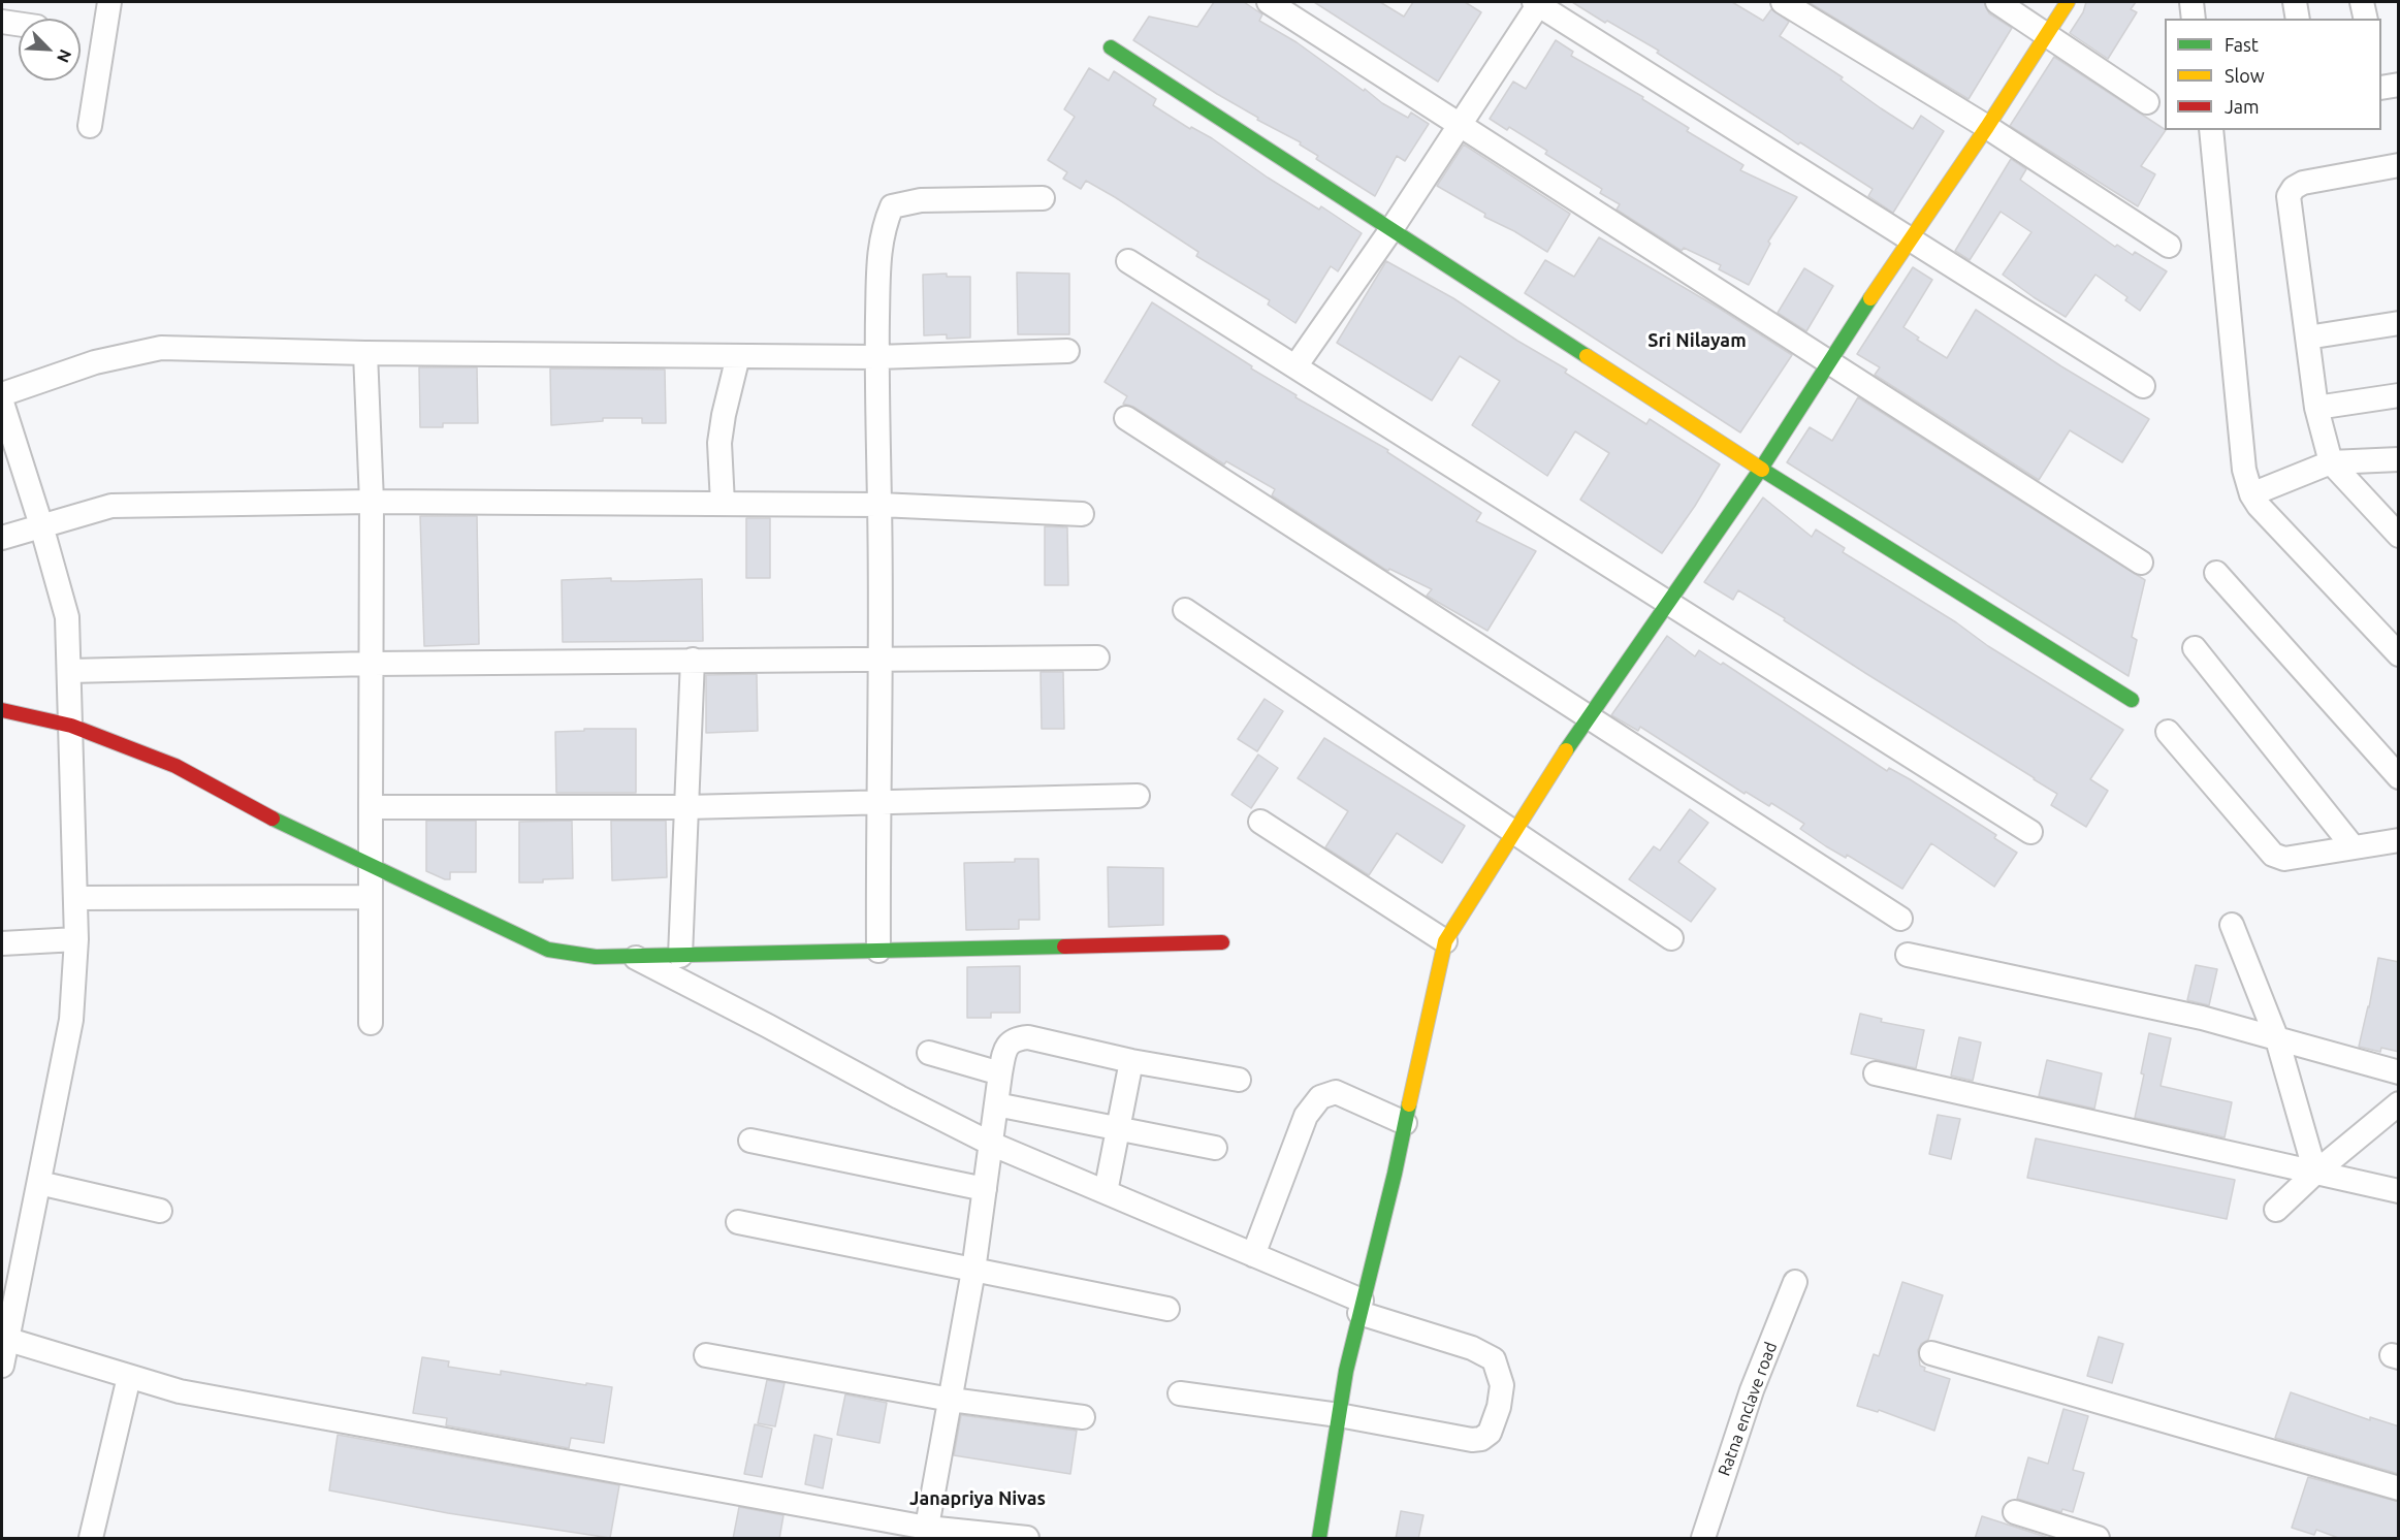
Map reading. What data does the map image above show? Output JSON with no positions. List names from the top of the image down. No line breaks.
{"streets":{"street":["Ratna enclave road"]},"districts":["Sri Nilayam","Janapriya Nivas"],"legend":["Fast","Slow","Jam"],"north":"bottom right"}
